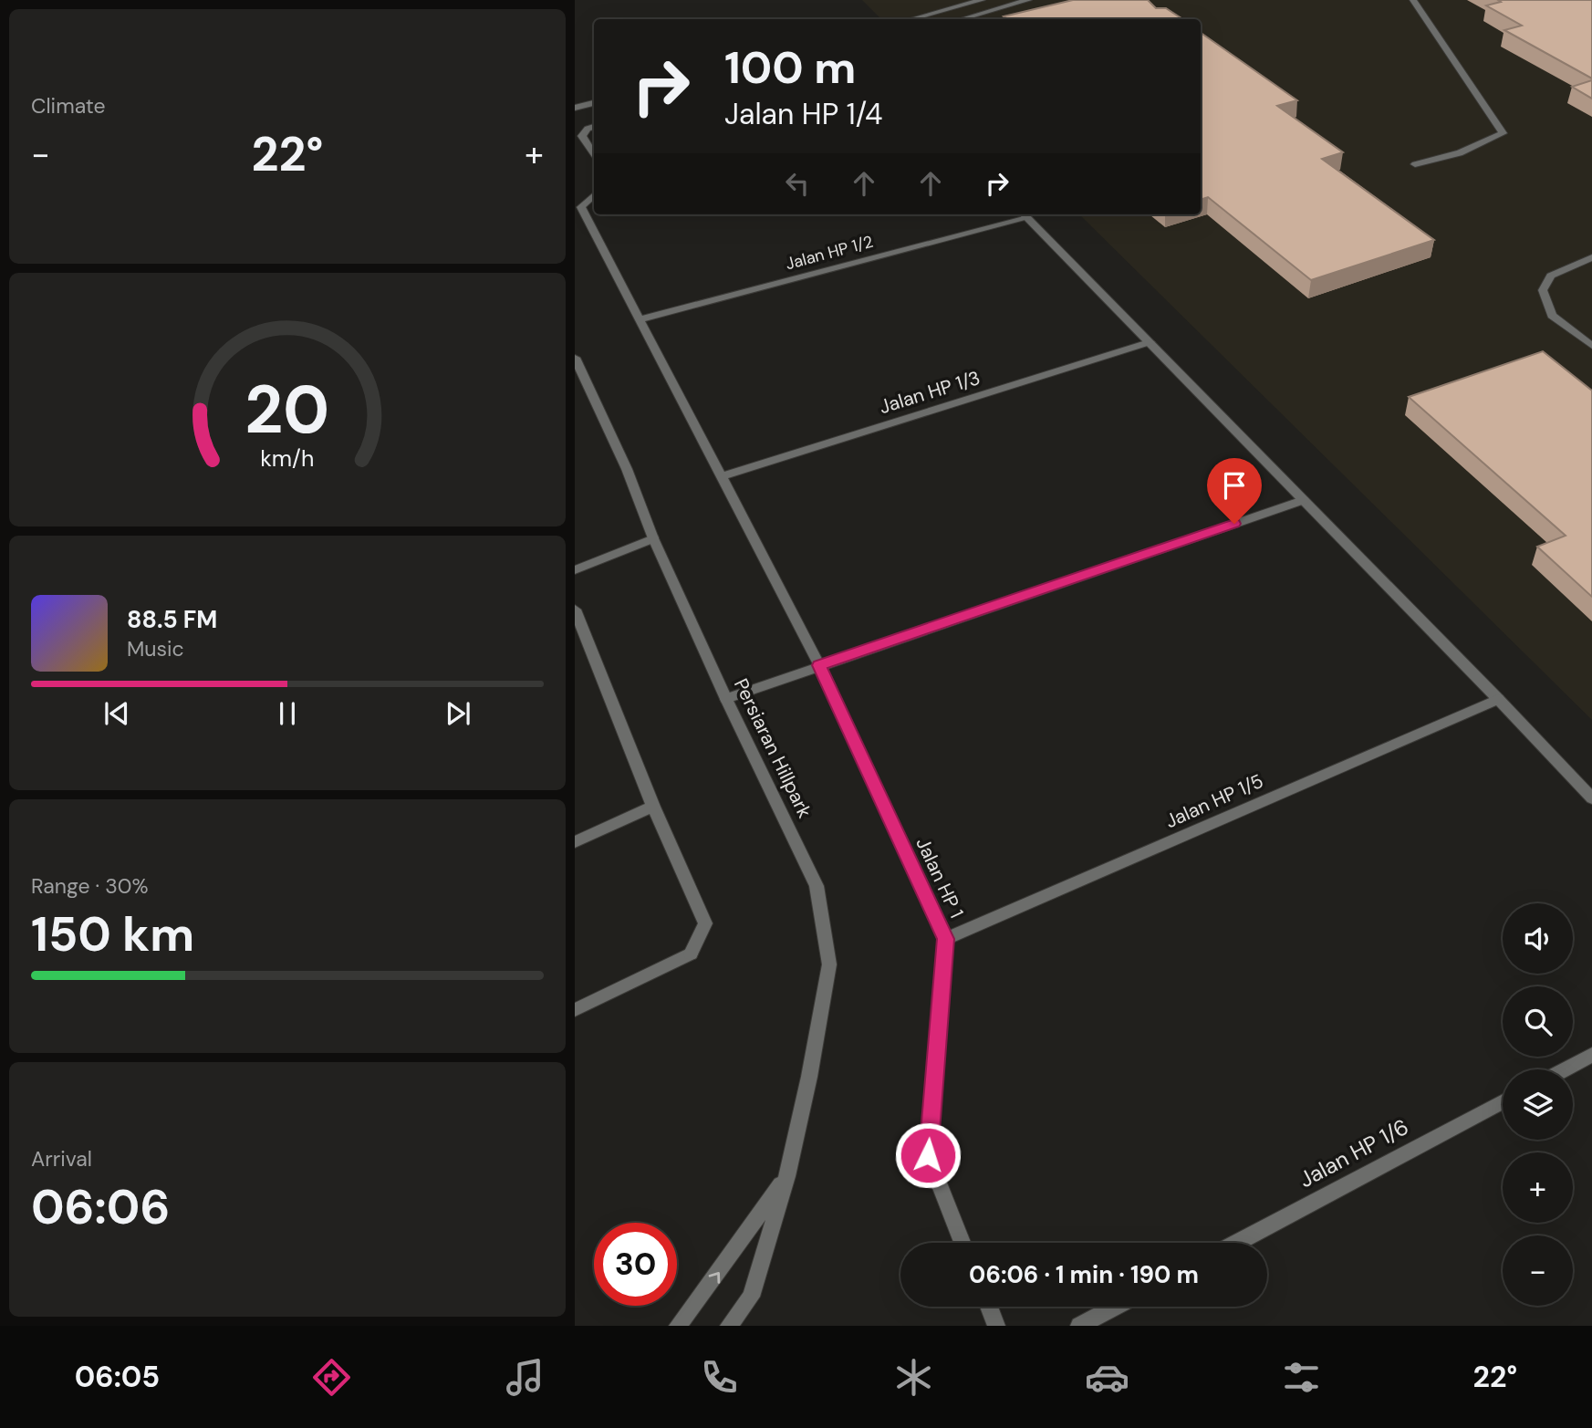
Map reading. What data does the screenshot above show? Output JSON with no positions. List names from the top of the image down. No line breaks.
{"streets":{"street":["Jalan HP 1/2","Jalan HP 1/3","Persiaran Hillpark","Jalan HP 1/5","Jalan HP 1","Jalan HP 1/6"]},"crossings":[["Jalan HP 1/2","Jalan HP 1"],["Jalan HP 1/3","Jalan HP 1"],["Jalan HP 1/5","Jalan HP 1"]],"page":{"tile":["Climate",["Range · 30%","150 km"],["Arrival","06:06"]],"turn":["100 m","Jalan HP 1/4"],"heat":["−","22°","+"],"song":["88.5 FM","Music"],"map_buttons":["+","−"],"limit":"30","trip":"06:06 · 1 min · 190 m","tabs":["06:05","22°"],"gauge":["20","km/h"]}}
